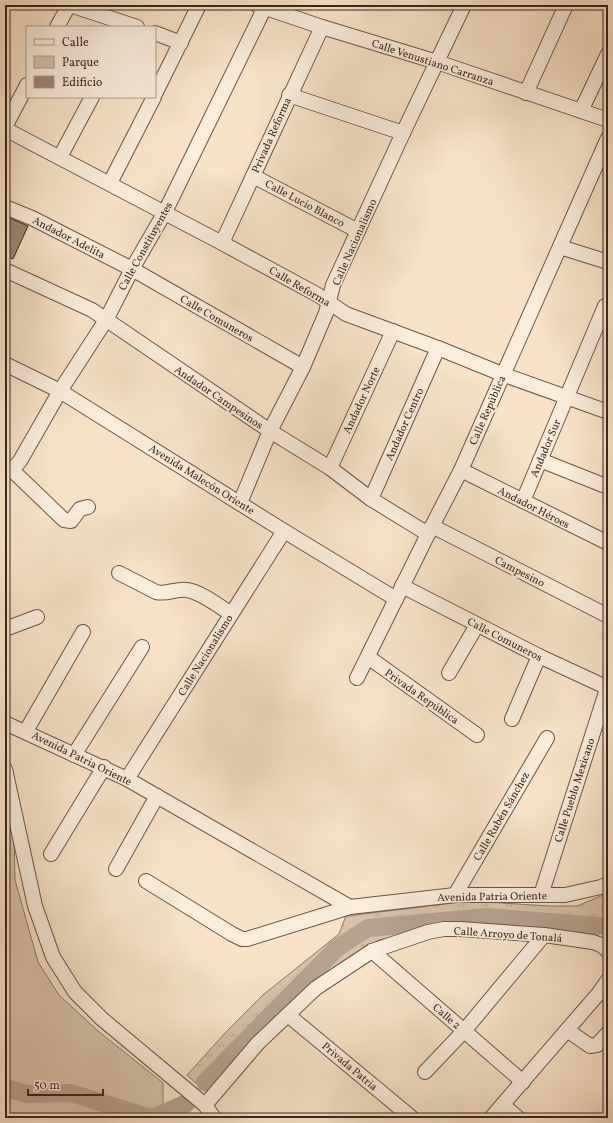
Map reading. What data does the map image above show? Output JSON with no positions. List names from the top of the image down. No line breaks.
{"streets":{"street":["Calle Venustiano Carranza","Privada Reforma","Calle Lucio Blanco","Andador Adelita","Calle Nacionalismo","Calle Constituyentes","Calle Reforma","Calle Comuneros","Andador Campesinos","Andador Norte","Calle República","Andador Centro","Andador Sur","Avenida Malecón Oriente","Andador Héroes","Campesino","Privada República","Avenida Patria Oriente","Calle Pueblo Mexicano","Calle Rubén Sánchez","Calle Arroyo de Tonalá","Calle 2","Privada Patria"]},"crossings":[["Calle Venustiano Carranza","Privada Reforma"],["Calle Venustiano Carranza","Calle Nacionalismo"],["Calle Venustiano Carranza","Calle Constituyentes"],["Privada Reforma","Calle Lucio Blanco"],["Privada Reforma","Calle Reforma"],["Calle Lucio Blanco","Calle Nacionalismo"],["Andador Adelita","Calle Constituyentes"],["Andador Adelita","Calle Comuneros"],["Calle Nacionalismo","Calle Reforma"],["Calle Nacionalismo","Calle Comuneros"],["Calle Nacionalismo","Andador Campesinos"],["Calle Nacionalismo","Avenida Malecón Oriente"],["Calle Nacionalismo","Avenida Patria Oriente"],["Calle Constituyentes","Calle Reforma"],["Calle Constituyentes","Calle Comuneros"],["Calle Constituyentes","Andador Campesinos"],["Calle Constituyentes","Avenida Malecón Oriente"],["Calle Reforma","Andador Norte"],["Calle Reforma","Calle República"],["Calle Reforma","Andador Centro"],["Calle Reforma","Andador Sur"],["Calle Comuneros","Calle República"],["Calle Comuneros","Calle Pueblo Mexicano"],["Andador Campesinos","Andador Norte"],["Andador Campesinos","Calle República"],["Andador Campesinos","Andador Centro"],["Andador Campesinos","Campesino"],["Calle República","Avenida Malecón Oriente"],["Calle República","Andador Héroes"],["Calle República","Campesino"],["Calle República","Privada República"],["Andador Sur","Andador Héroes"],["Avenida Patria Oriente","Calle Pueblo Mexicano"],["Avenida Patria Oriente","Calle Rubén Sánchez"],["Calle Arroyo de Tonalá","Calle 2"],["Calle Arroyo de Tonalá","Privada Patria"]],"legend":["Calle","Parque","Edificio"],"scale_bar":"50 m"}
